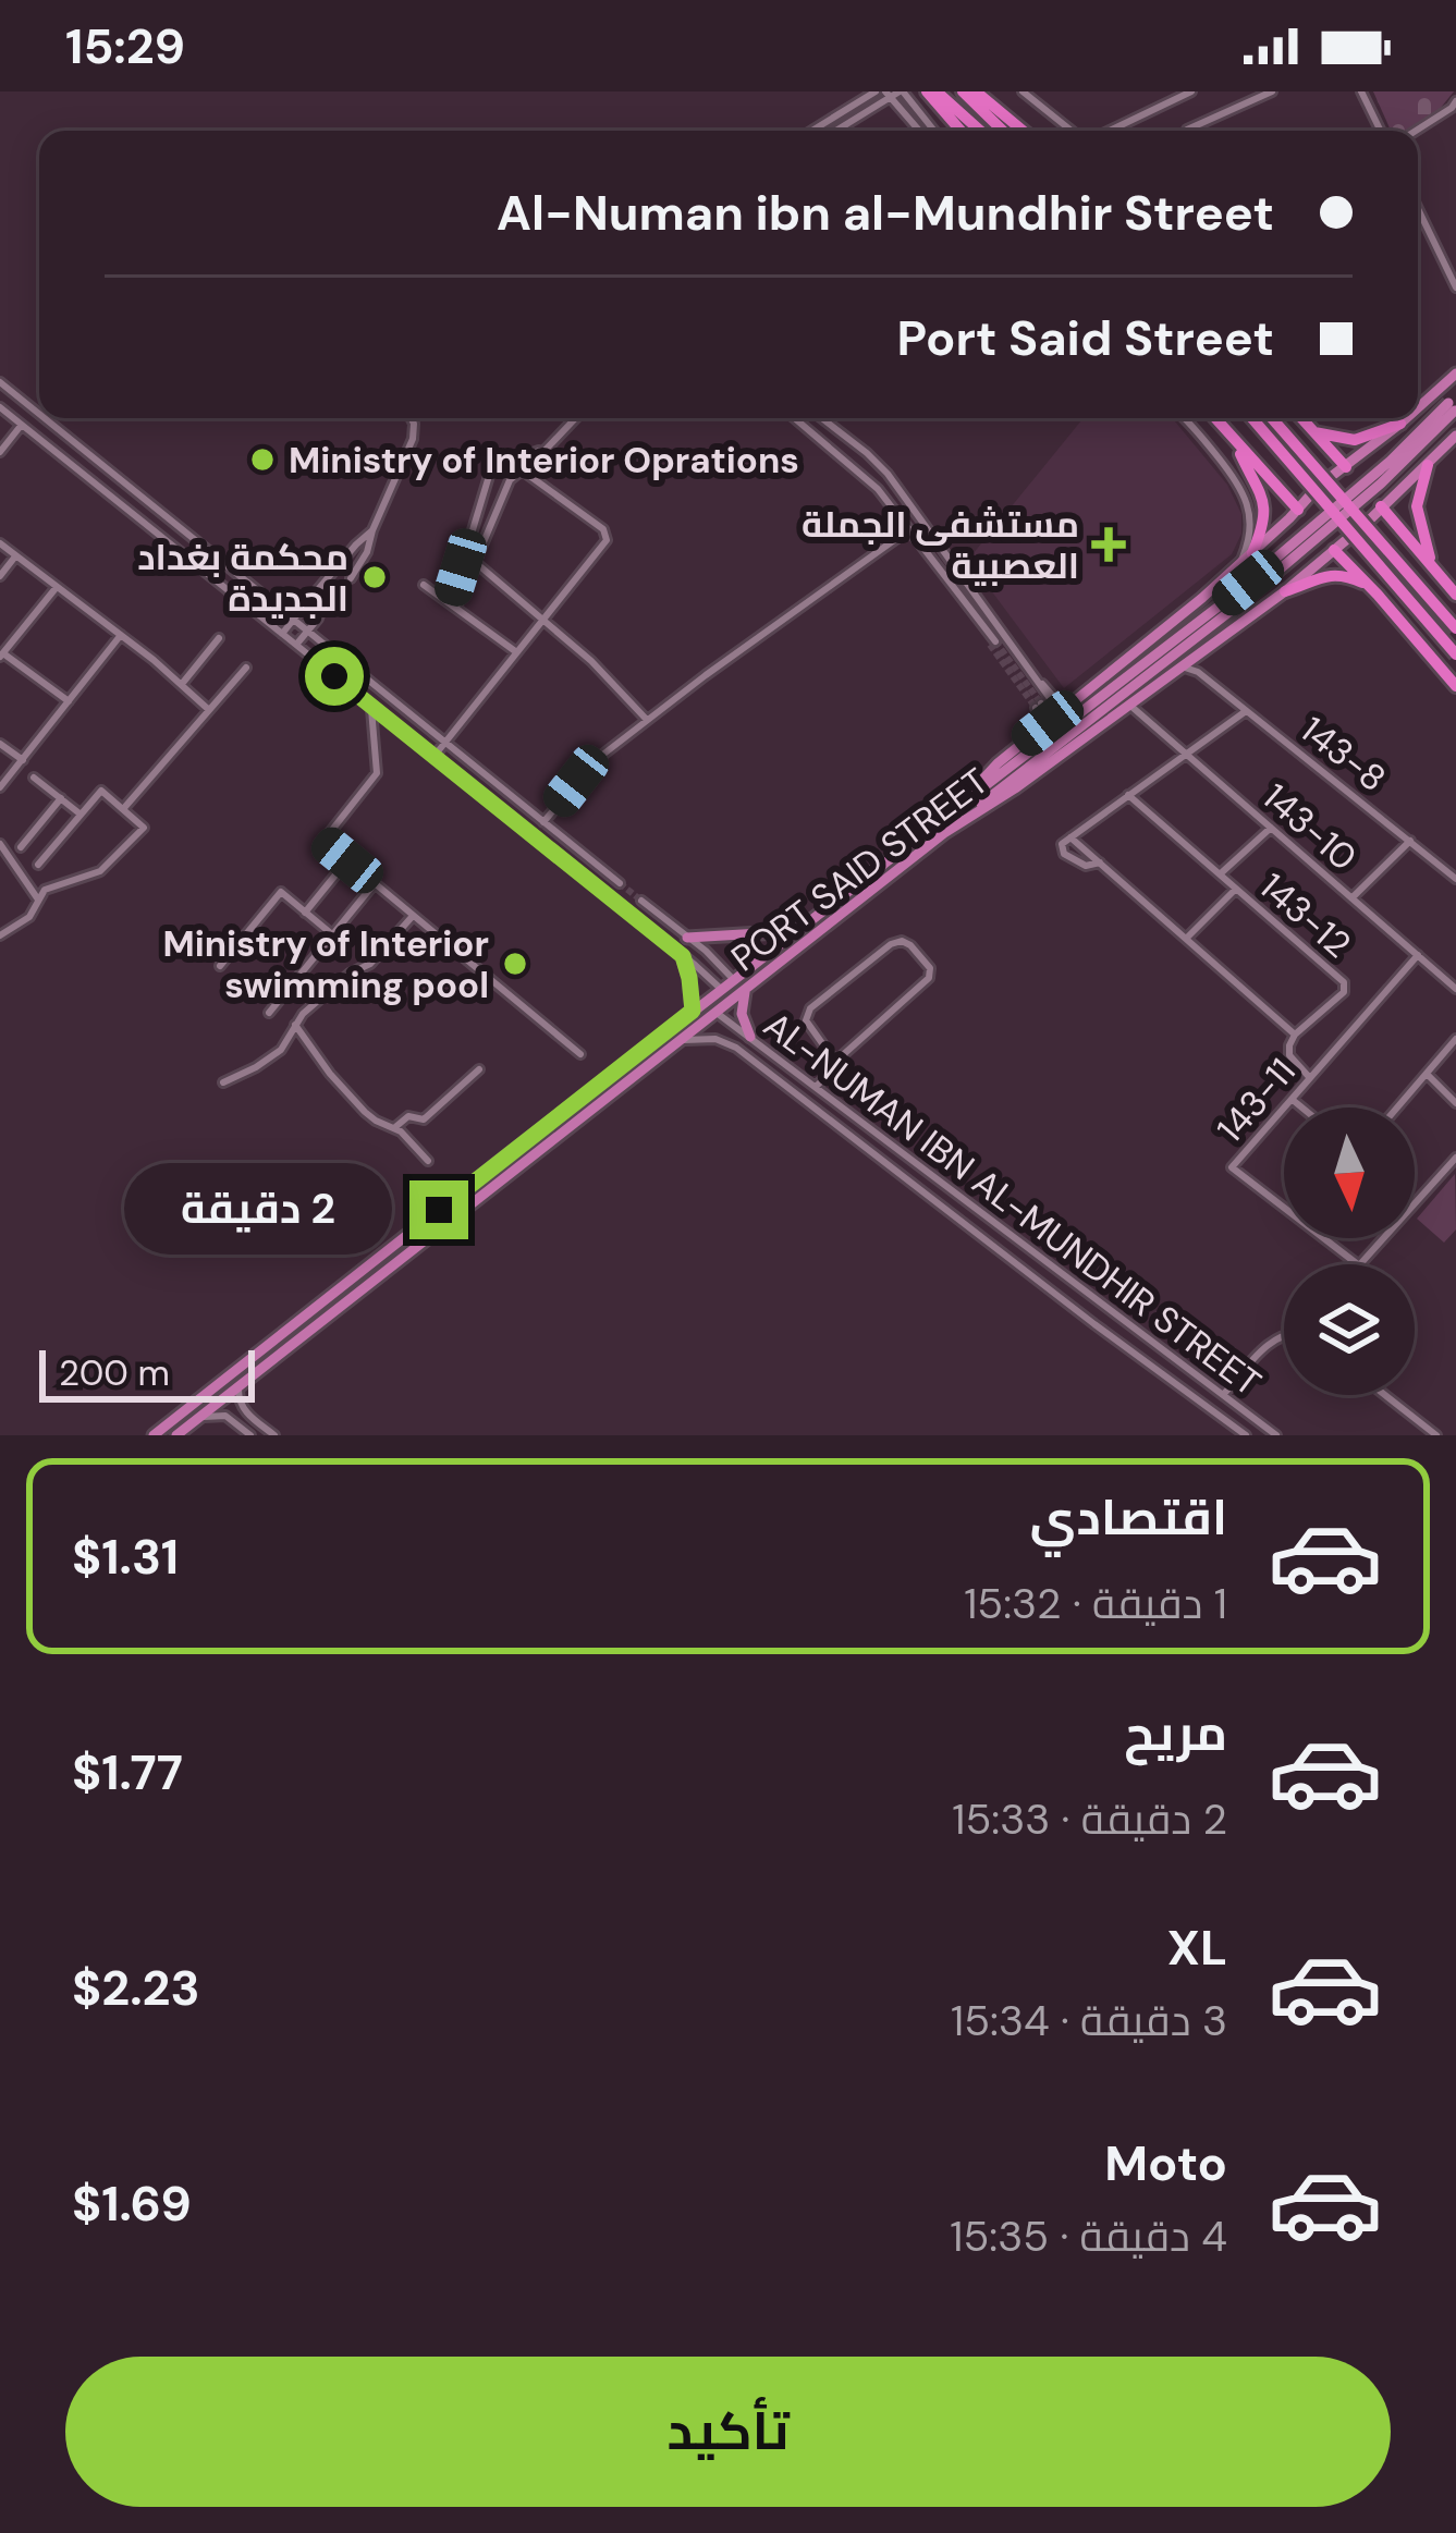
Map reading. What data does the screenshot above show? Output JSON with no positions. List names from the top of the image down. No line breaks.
{"streets":{"main road":["PORT SAID STREET"],"street":["143-8","143-10","143-12","143-11","AL-NUMAN IBN AL-MUNDHIR STREET"]},"crossings":[["143-8","PORT SAID STREET"],["143-10","PORT SAID STREET"],["143-10","143-11"],["PORT SAID STREET","AL-NUMAN IBN AL-MUNDHIR STREET"]],"places":{"other":["Ministry of Interior Oprations","محكمة بغداد الجديدة","Ministry of Interior swimming pool"],"health":["مستشفى الجملة العصبية"]},"scale_bar":"200 m","north":"bottom","page":{"status":"15:29","banner":["Al-Numan ibn al-Mundhir Street","Port Said Street"],"bubble":"2 دقيقة","scale":"200 m","list":[{"name":"اقتصادي","note":"1 دقيقة · 15:32","value":"$1.31"},{"name":"مريح","note":"2 دقيقة · 15:33","value":"$1.77"},{"name":"XL","note":"3 دقيقة · 15:34","value":"$2.23"},{"name":"Moto","note":"4 دقيقة · 15:35","value":"$1.69"}],"buttons":"تأكيد"}}
